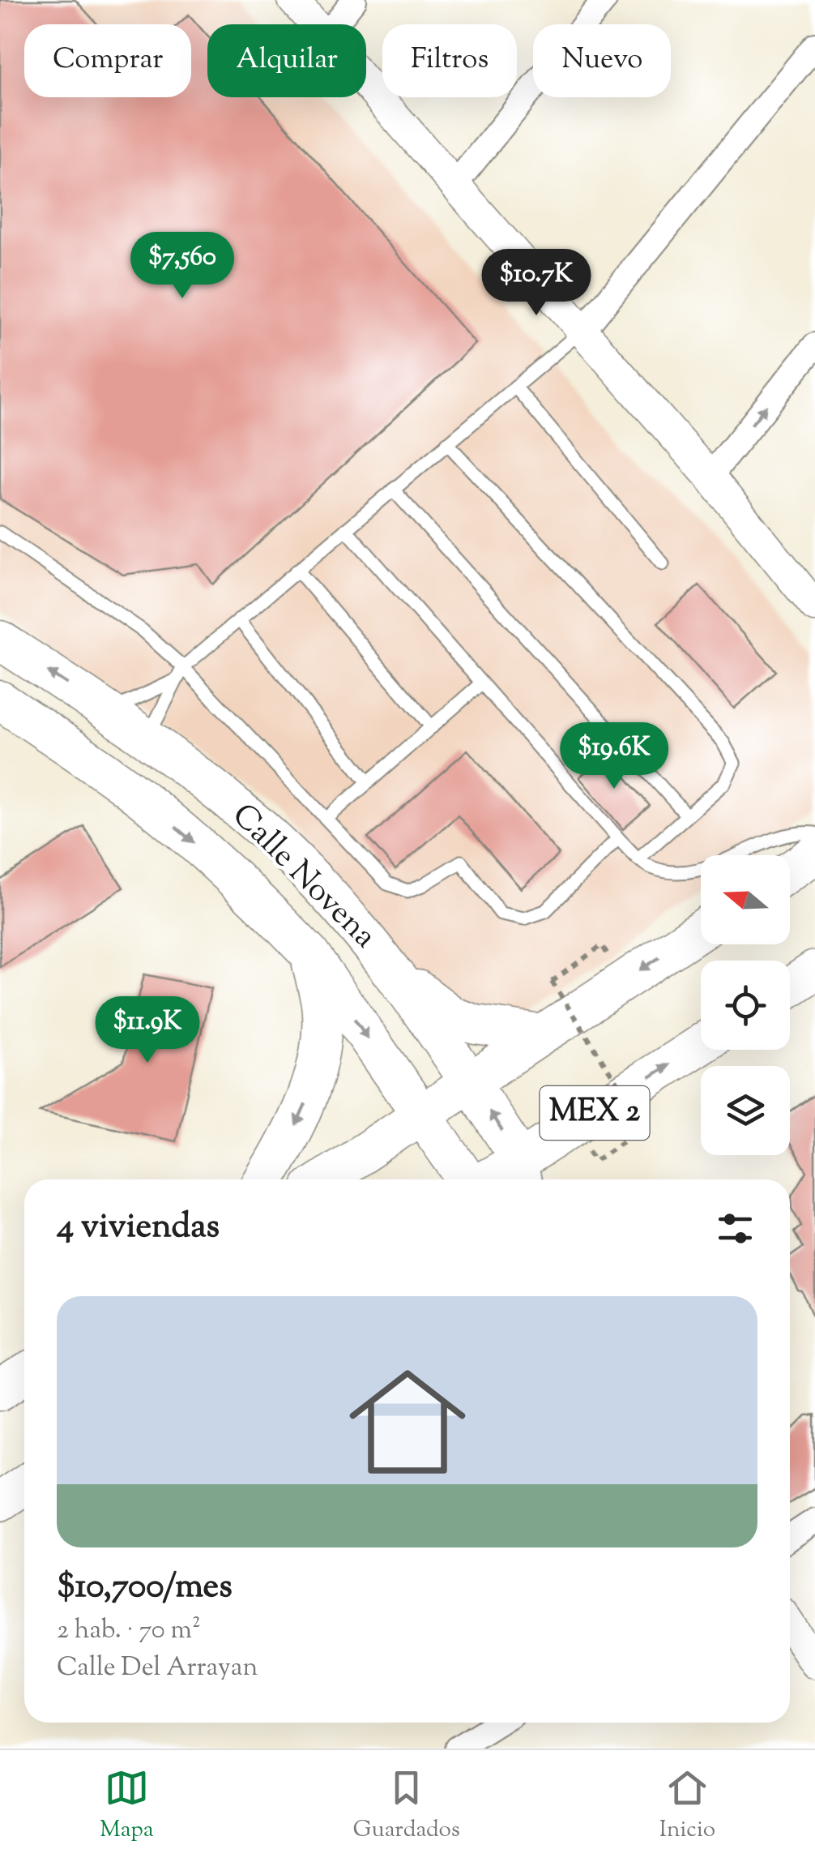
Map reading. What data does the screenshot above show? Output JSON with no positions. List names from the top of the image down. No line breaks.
{"streets":{"main road":["Calle Novena","MEX 2"]},"crossings":[["Calle Novena","MEX 2"]],"north":"left","page":{"chip":["Comprar","Alquilar","Filtros","Nuevo"],"price":["$7,560","$10.7K","$19.6K","$11.9K"],"heading":"4 viviendas","list":[{"name":"$10,700/mes","note":"2 hab. · 70 m² · Calle Del Arrayan"}],"tabs":["Mapa","Guardados","Inicio"]}}
